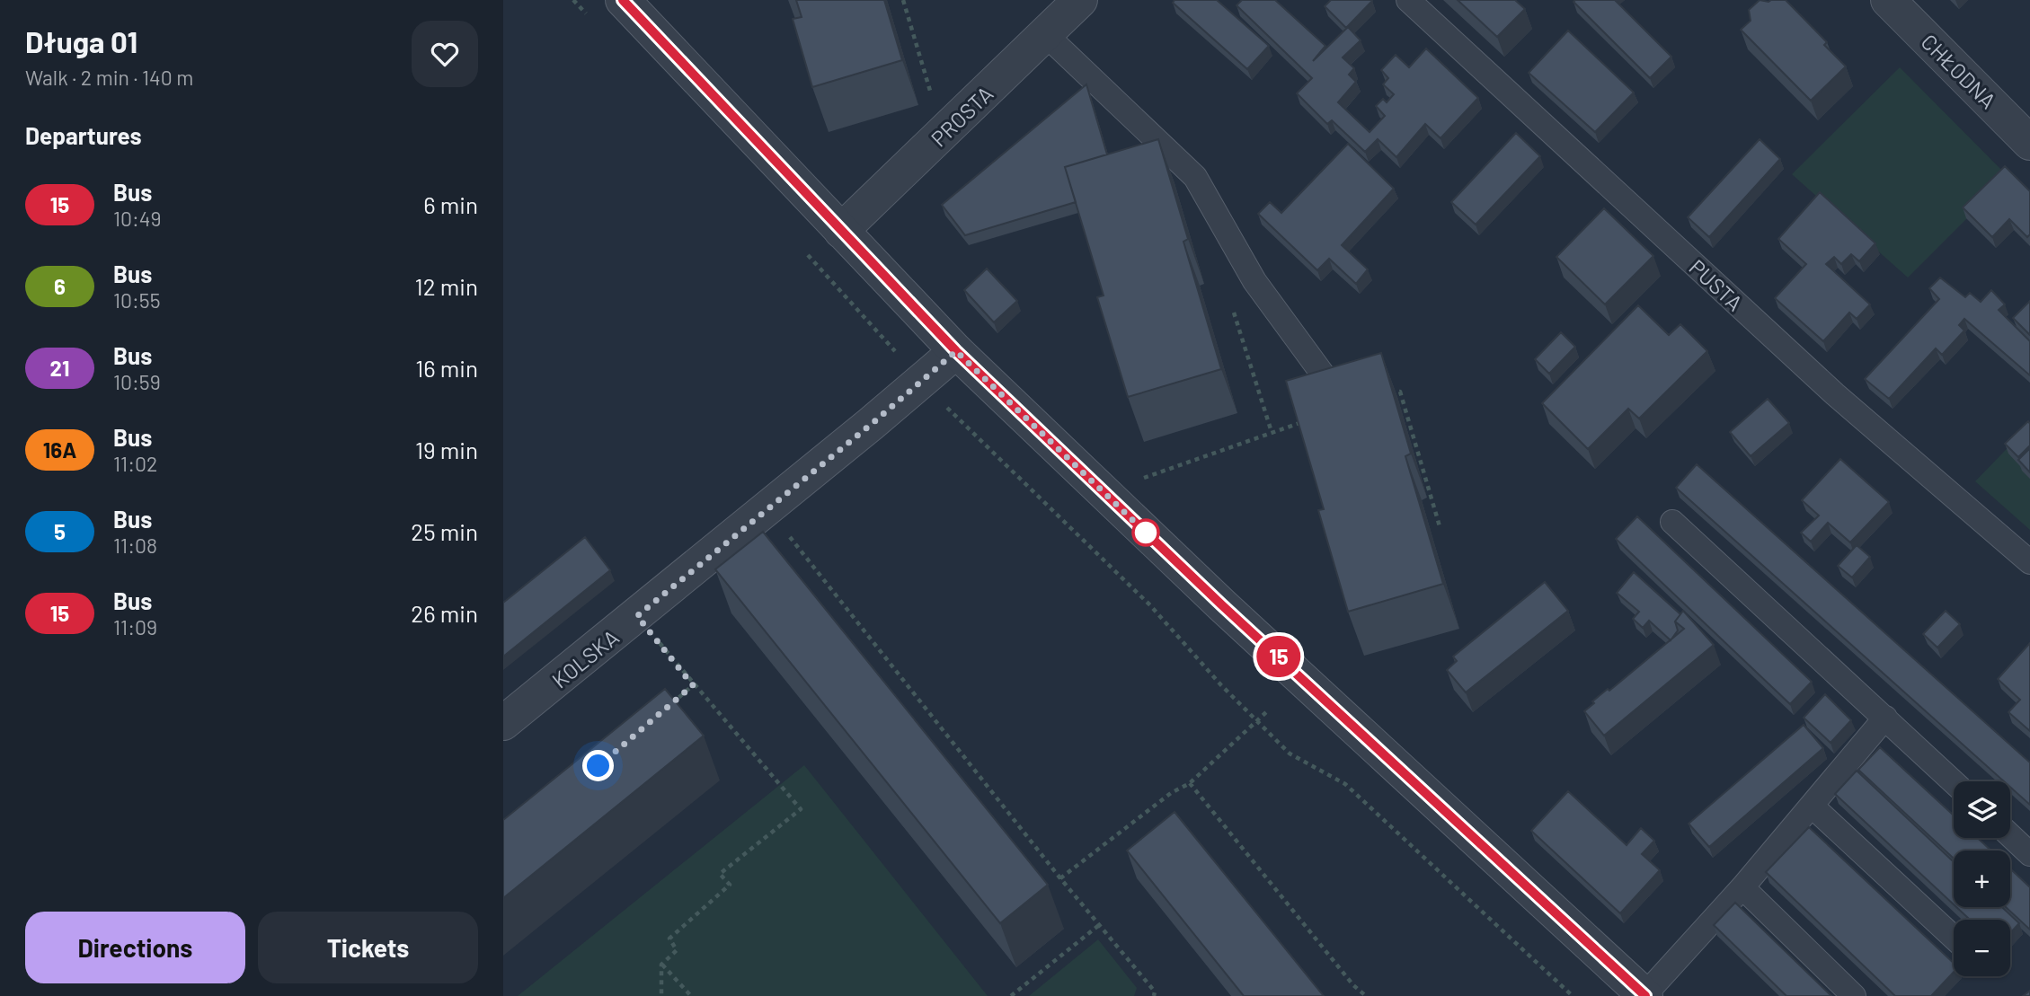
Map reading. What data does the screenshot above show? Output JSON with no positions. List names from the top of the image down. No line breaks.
{"streets":{"street":["CHŁODNA","PROSTA","KOLSKA"],"lane":["PUSTA"]},"lines":["bus line 15"],"page":{"heading":[["Długa 01","Walk · 2 min · 140 m"],"Departures"],"on_map":"15","list":[{"mark":"15","name":"Bus","note":"10:49","value":"6 min"},{"mark":"6","name":"Bus","note":"10:55","value":"12 min"},{"mark":"21","name":"Bus","note":"10:59","value":"16 min"},{"mark":"16A","name":"Bus","note":"11:02","value":"19 min"},{"mark":"5","name":"Bus","note":"11:08","value":"25 min"},{"mark":"15","name":"Bus","note":"11:09","value":"26 min"}],"map_buttons":["+","−"],"buttons":["Directions","Tickets"]}}
